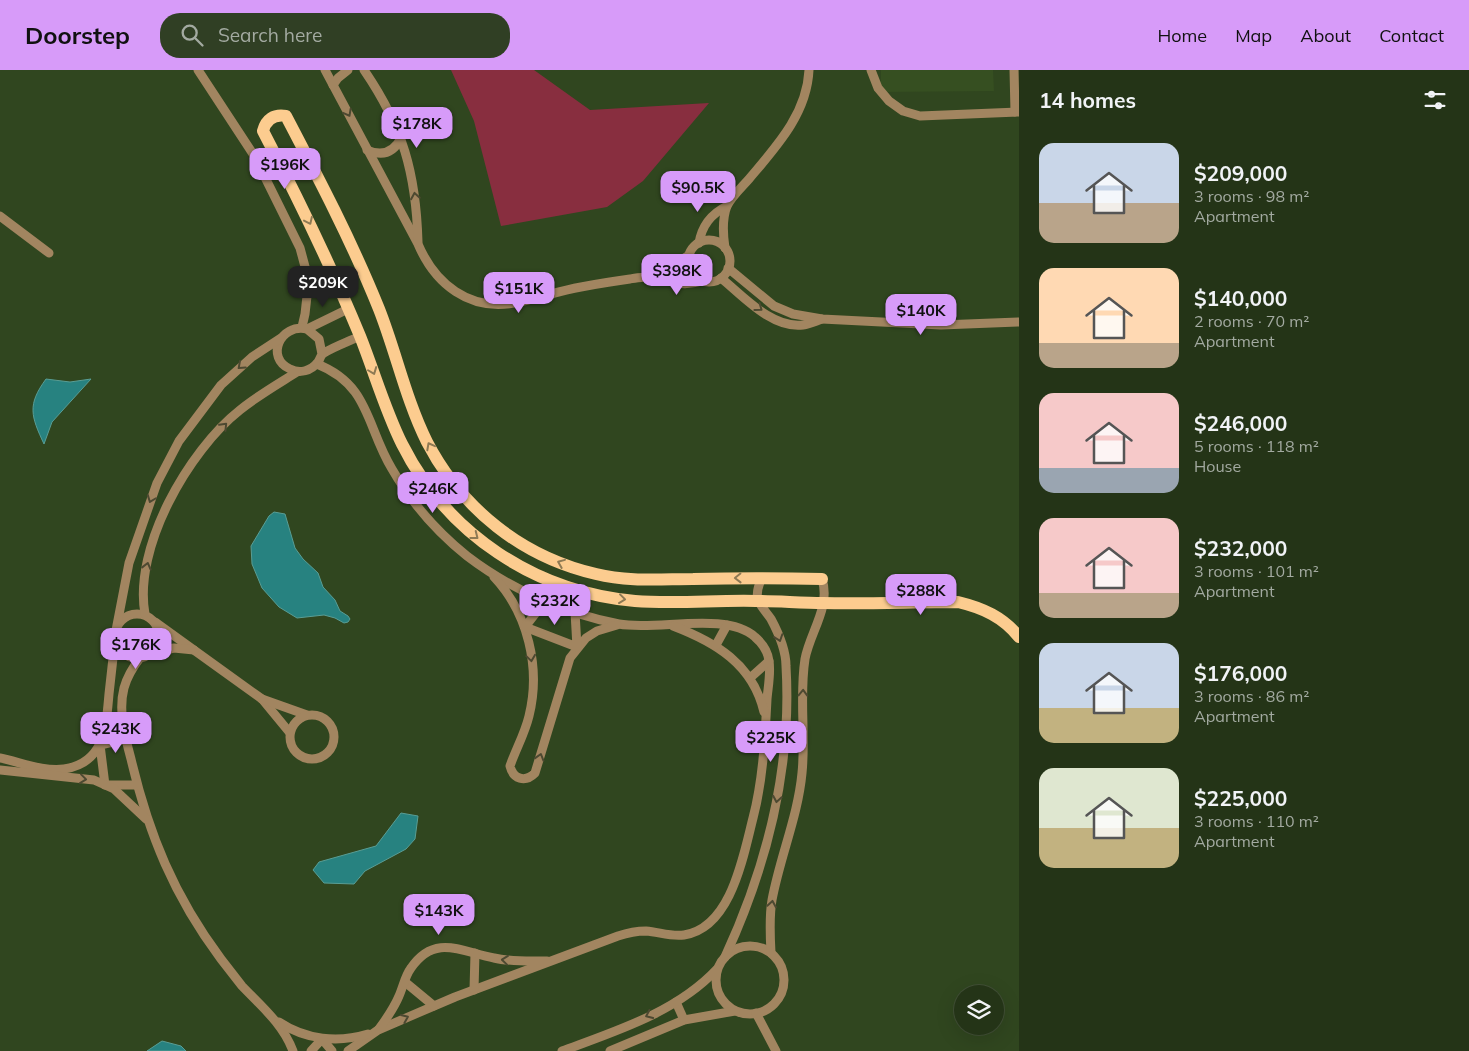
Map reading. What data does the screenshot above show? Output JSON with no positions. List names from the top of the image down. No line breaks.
{"page":{"header":"Doorstep","search":"Search here","nav":["Home","Map","About","Contact"],"heading":"14 homes","price":["$178K","$196K","$90.5K","$398K","$209K","$151K","$140K","$246K","$288K","$232K","$176K","$243K","$225K","$143K"],"list":[{"name":"$209,000","note":"3 rooms · 98 m² · Apartment"},{"name":"$140,000","note":"2 rooms · 70 m² · Apartment"},{"name":"$246,000","note":"5 rooms · 118 m² · House"},{"name":"$232,000","note":"3 rooms · 101 m² · Apartment"},{"name":"$176,000","note":"3 rooms · 86 m² · Apartment"},{"name":"$225,000","note":"3 rooms · 110 m² · Apartment"}]}}
